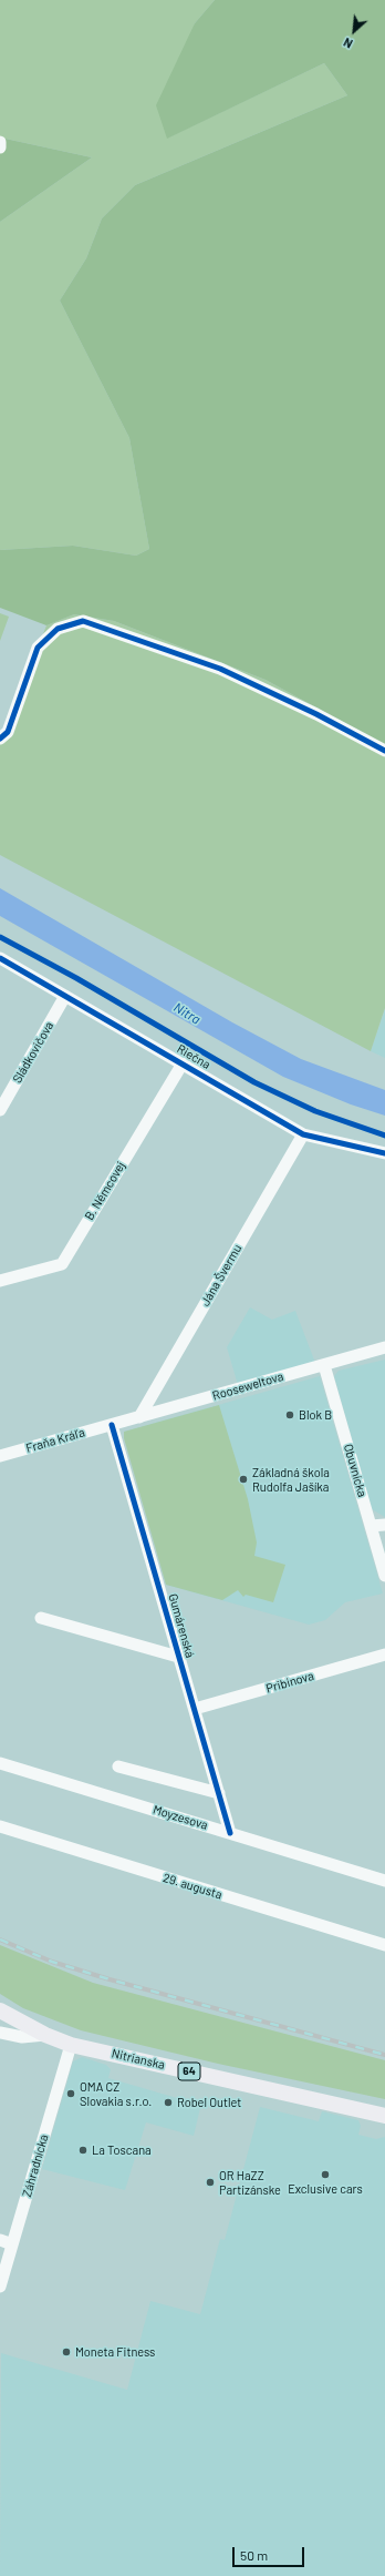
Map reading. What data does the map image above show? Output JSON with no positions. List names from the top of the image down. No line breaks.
{"streets":{"main road":["Nitrianska","64"],"street":["Sládkovičova","Riečna","B. Němcovej","Jána Švermu","Rooseweltova","Fraňa Kráľa","Obuvnícka","Gumárenská","Pribinova","Moyzesova","29. augusta","Záhradnícka"]},"crossings":[["Sládkovičova","Riečna"],["Riečna","B. Němcovej"],["Riečna","Jána Švermu"],["Jána Švermu","Rooseweltova"],["Rooseweltova","Fraňa Kráľa"],["Rooseweltova","Obuvnícka"],["Rooseweltova","Gumárenská"],["Fraňa Kráľa","Gumárenská"],["Gumárenská","Pribinova"],["Gumárenská","Moyzesova"],["Nitrianska","Záhradnícka"]],"water":["Nitra"],"places":["Blok B","Základná škola Rudolfa Jašíka","OMA CZ Slovakia s.r.o.","Robel Outlet","La Toscana","Exclusive cars","OR HaZZ Partizánske","Moneta Fitness"],"scale_bar":"50 m","north":"bottom left"}
